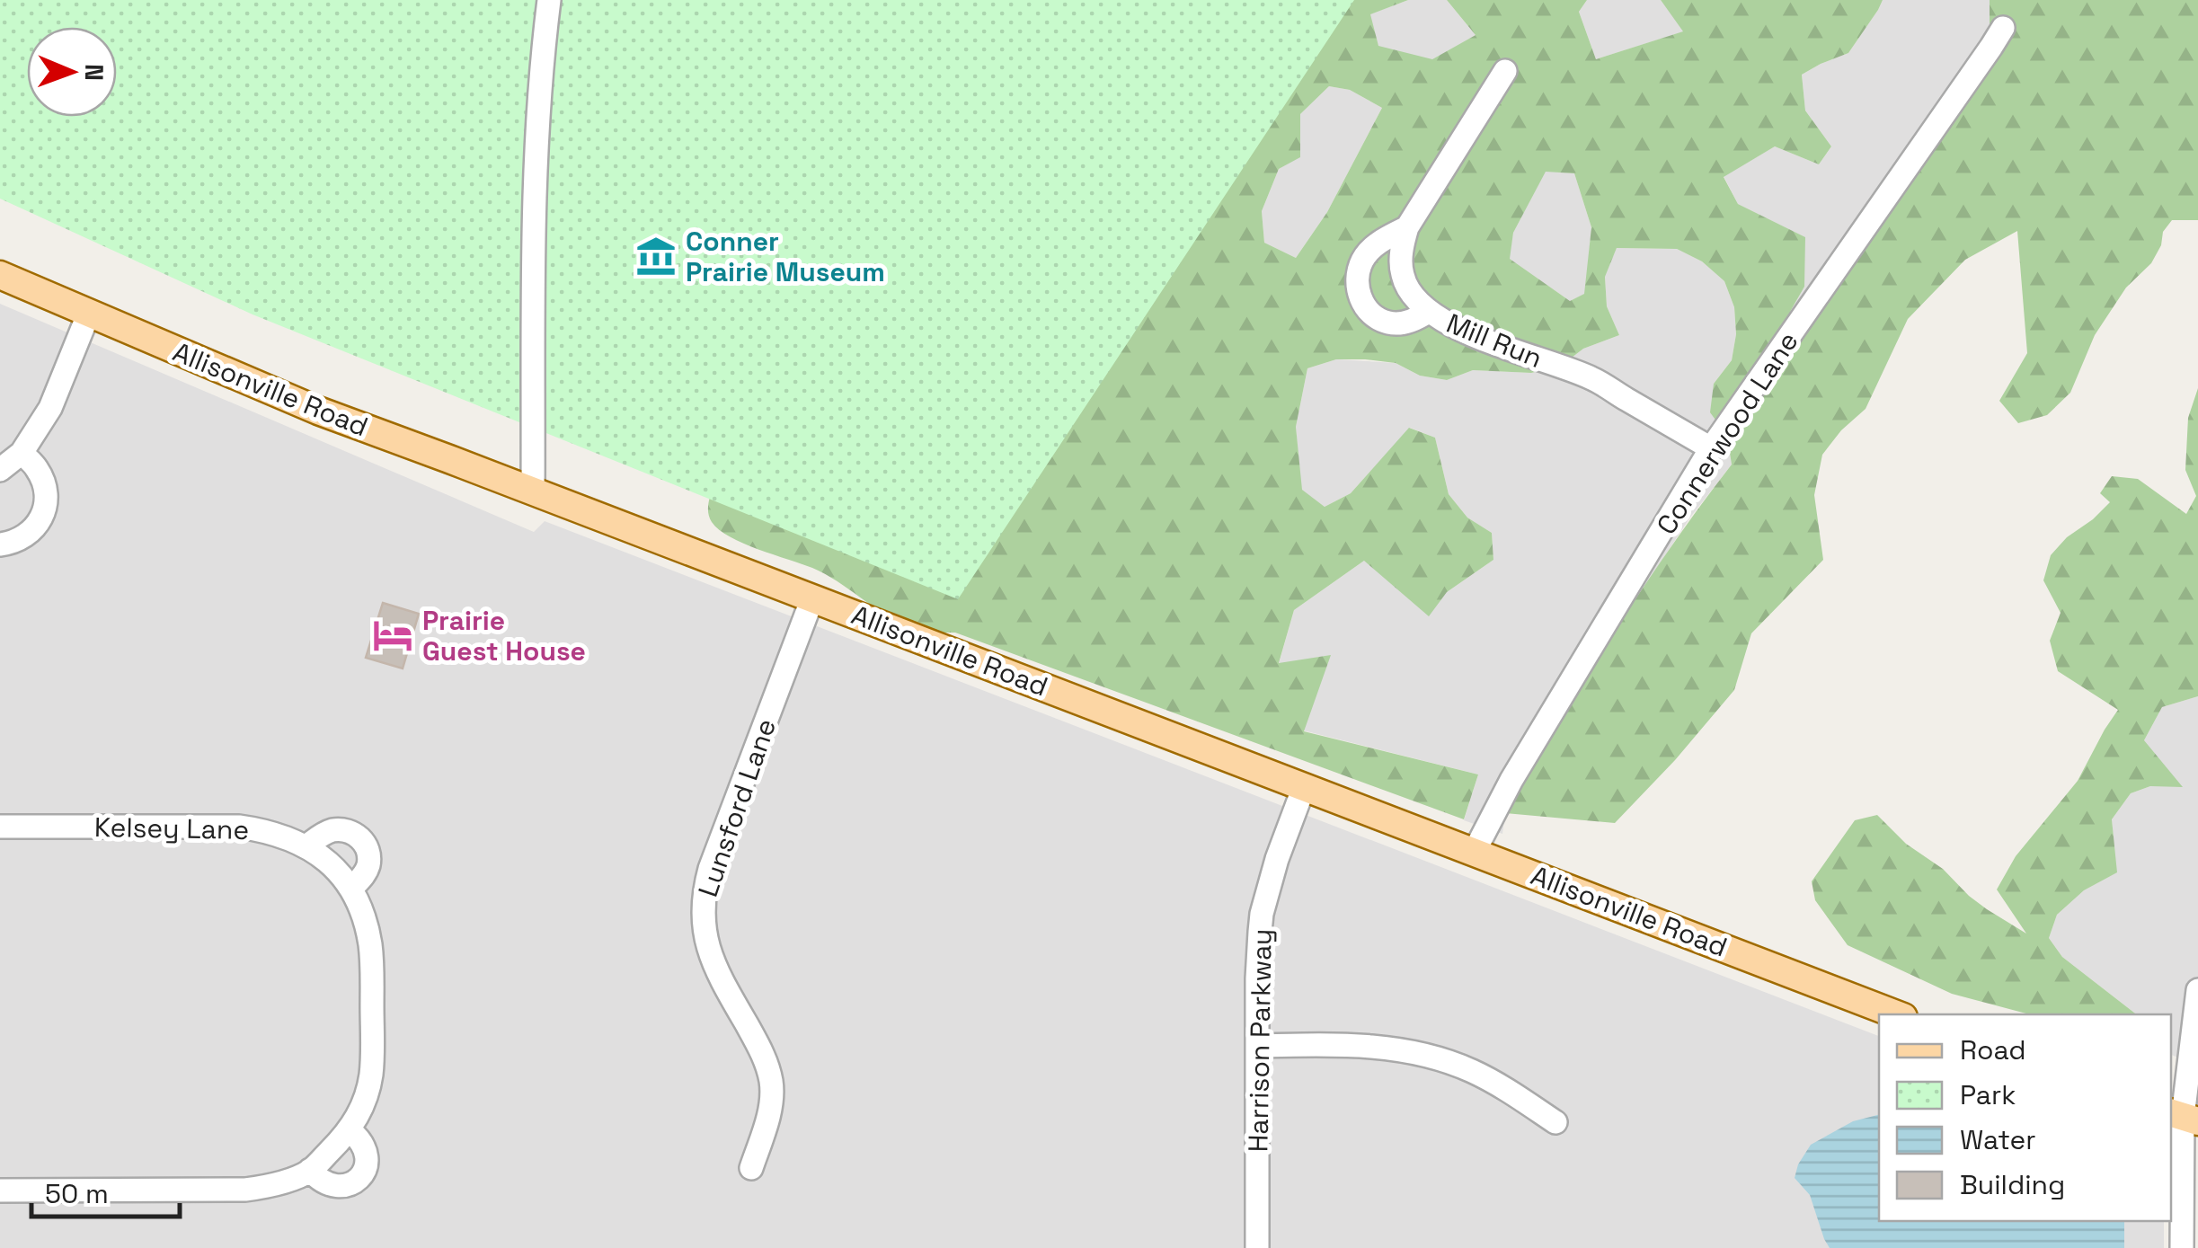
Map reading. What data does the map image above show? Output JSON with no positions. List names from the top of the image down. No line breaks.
{"streets":{"main road":["Allisonville Road"],"street":["Mill Run","Connerwood Lane","Lunsford Lane","Kelsey Lane","Harrison Parkway"]},"crossings":[["Mill Run","Connerwood Lane"],["Allisonville Road","Connerwood Lane"],["Allisonville Road","Lunsford Lane"],["Allisonville Road","Harrison Parkway"]],"places":{"museum":["Conner Prairie Museum"],"hotel":["Prairie Guest House"]},"legend":["Road","Park","Water","Building"],"scale_bar":"50 m","north":"right"}
